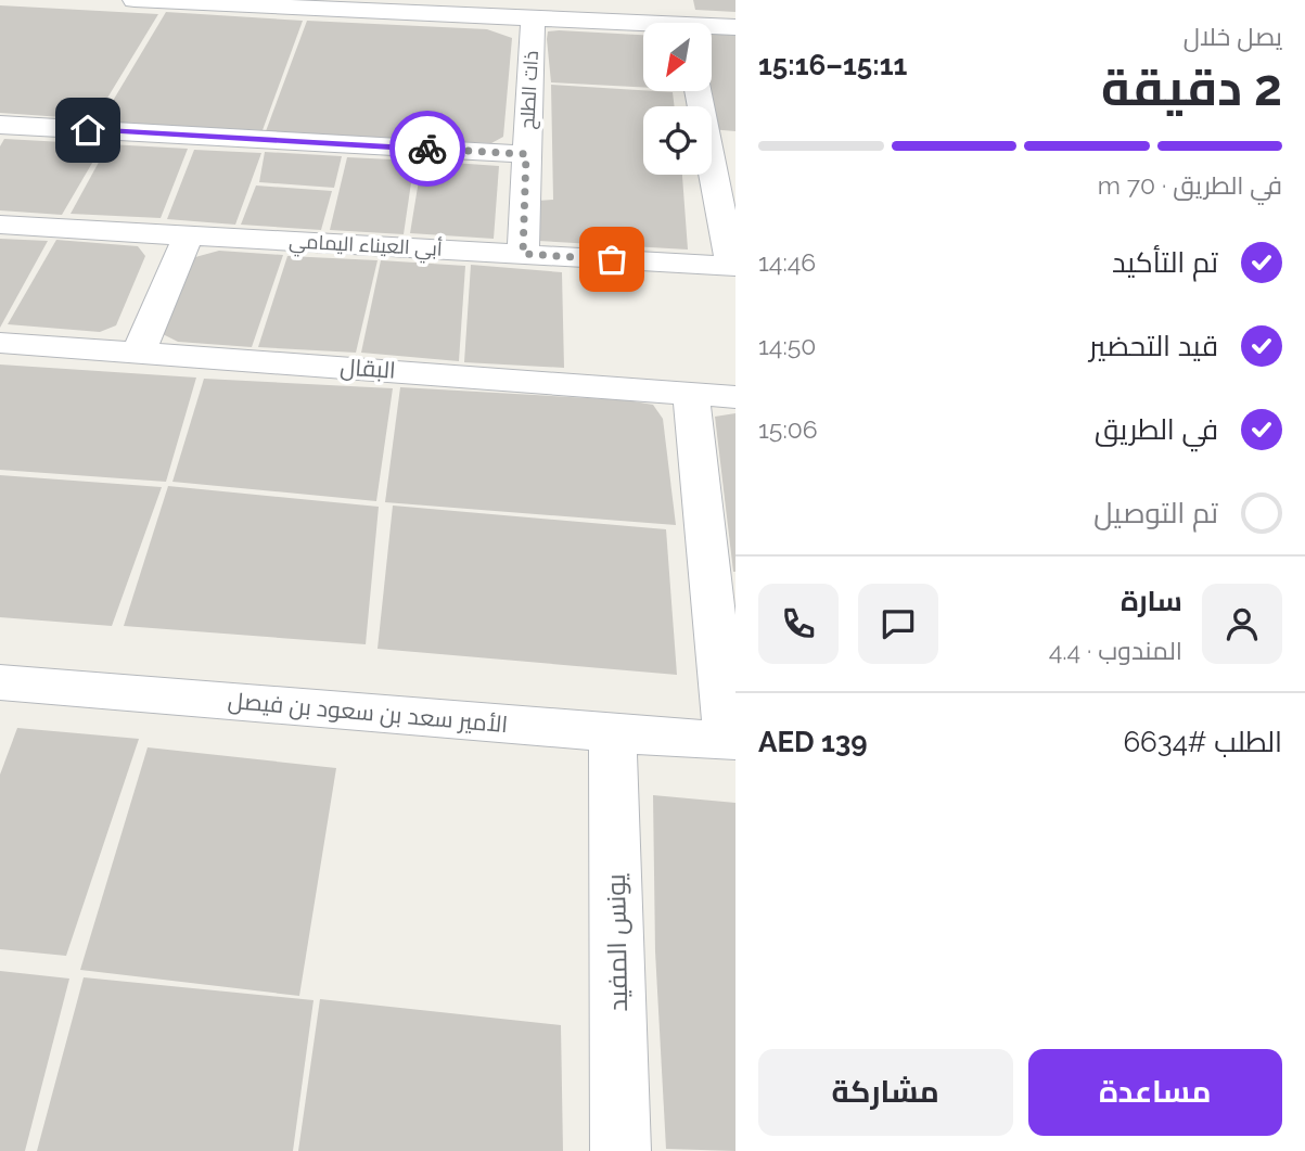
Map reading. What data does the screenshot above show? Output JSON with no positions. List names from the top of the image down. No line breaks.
{"streets":{"street":["ذات الطلح","أبي العيناء اليمامي","البقال","الأمير سعد بن سعود بن فيصل","يونس المفيد"]},"crossings":[["ذات الطلح","أبي العيناء اليمامي"],["الأمير سعد بن سعود بن فيصل","يونس المفيد"]],"north":"bottom left","page":{"heading":["2 دقيقة","يصل خلال","15:11–15:16"],"panel":["سارة","المندوب · 4.4","الطلب #6634","AED 139"],"bar":"في الطريق · 70 m","list":[["تم التأكيد","14:46"],["قيد التحضير","14:50"],["في الطريق","15:06"],"تم التوصيل"],"buttons":["مساعدة","مشاركة"]}}
